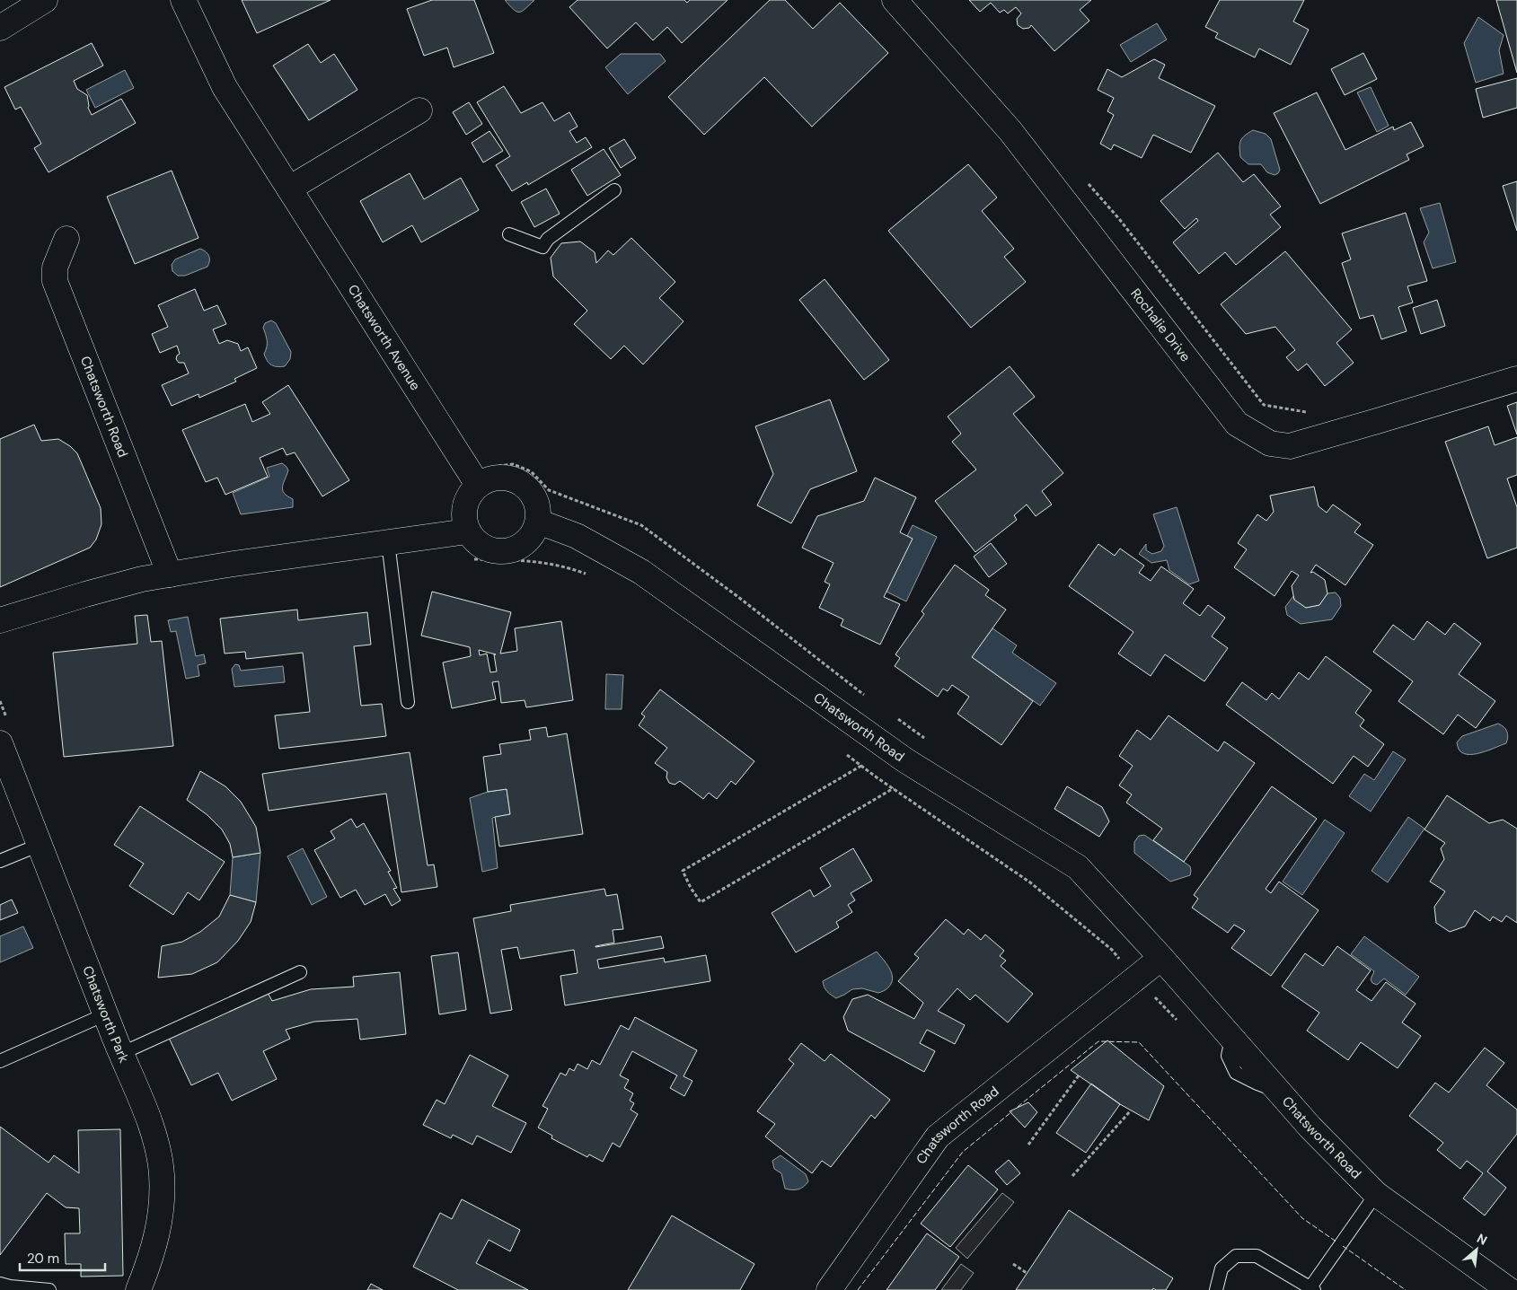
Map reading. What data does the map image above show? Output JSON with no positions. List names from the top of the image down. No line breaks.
{"streets":{"street":["Rochalie Drive","Chatsworth Avenue","Chatsworth Road","Chatsworth Park"]},"crossings":[["Chatsworth Avenue","Chatsworth Road"]],"scale_bar":"20 m","north":"top right"}
